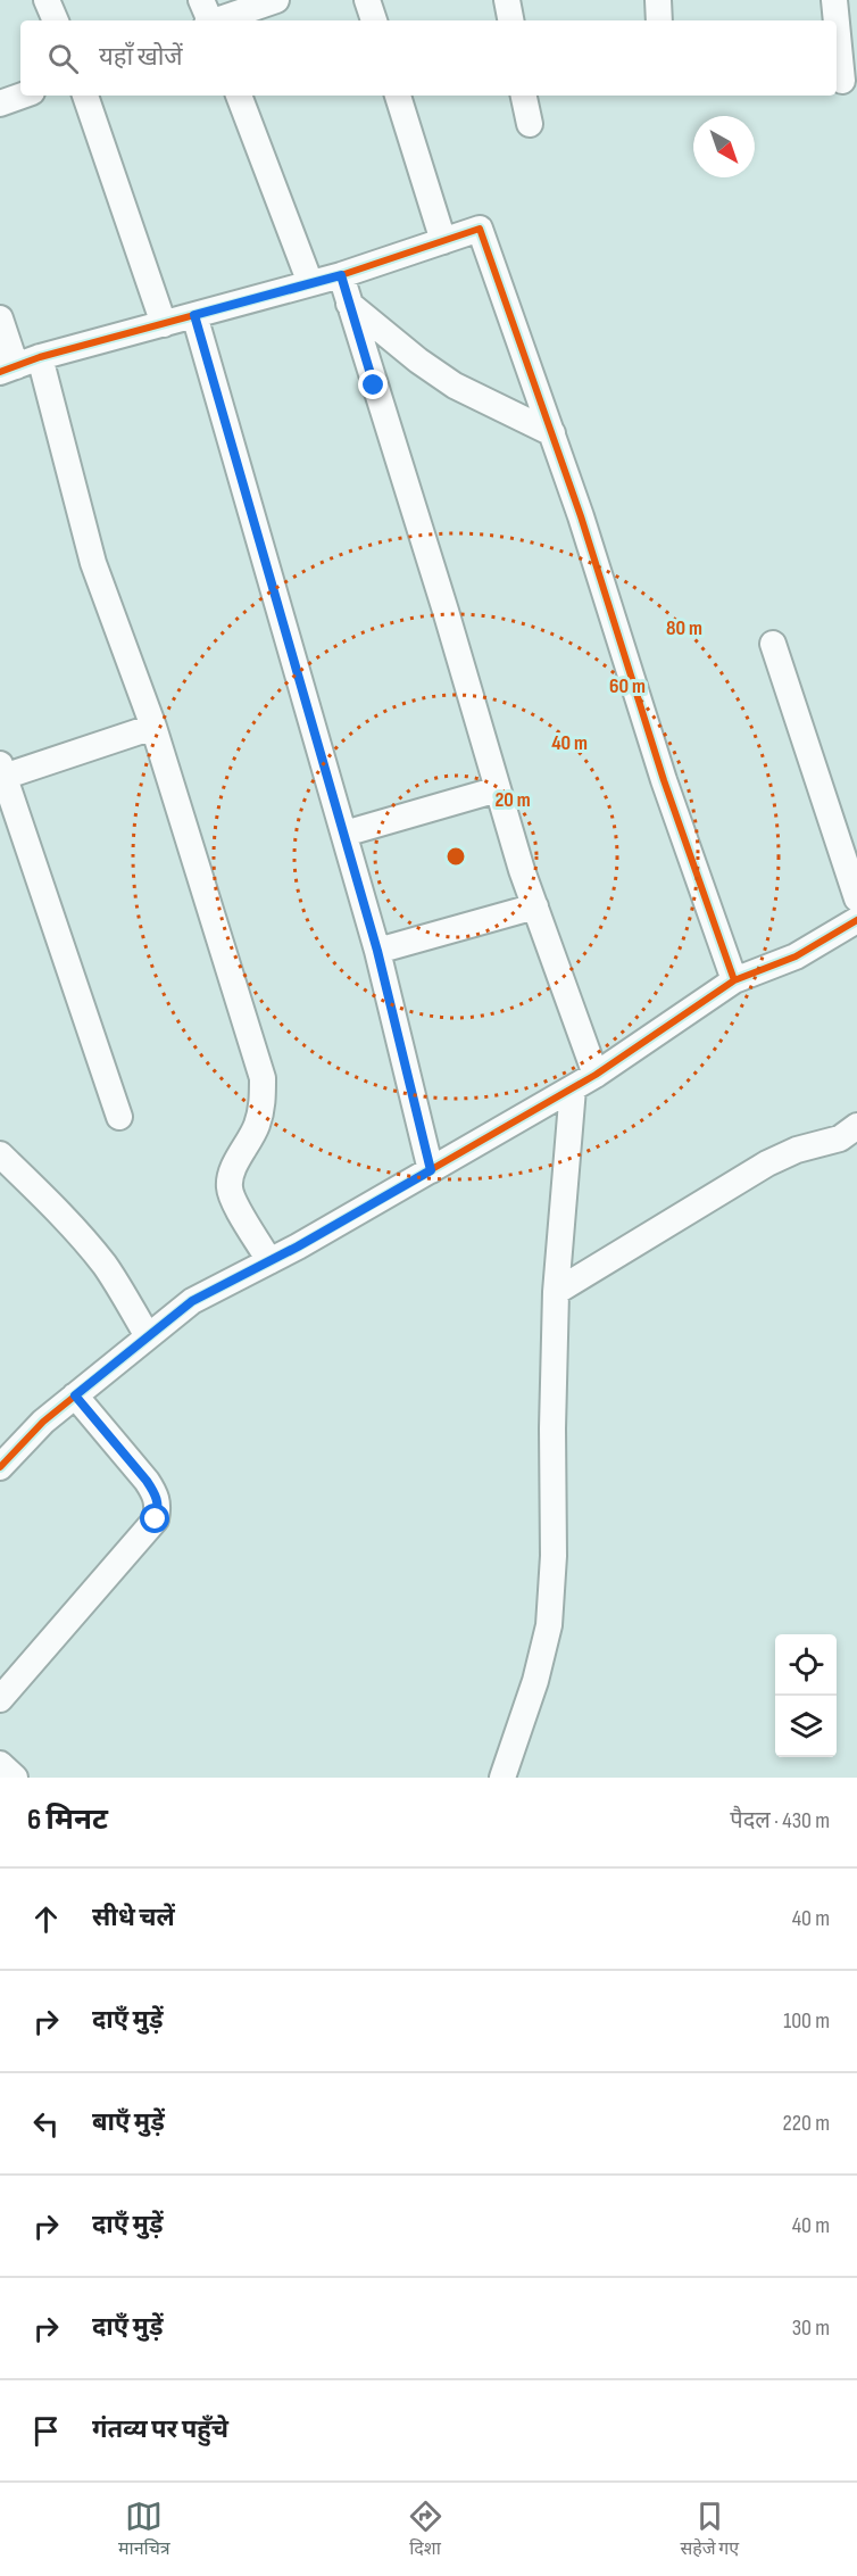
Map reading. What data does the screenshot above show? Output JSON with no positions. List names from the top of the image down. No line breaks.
{"north":"bottom right","page":{"search":"यहाँ खोजें","heading":["6 मिनट","पैदल · 430 m"],"list":[["सीधे चलें","40 m"],["दाएँ मुड़ें","100 m"],["बाएँ मुड़ें","220 m"],["दाएँ मुड़ें","40 m"],["दाएँ मुड़ें","30 m"],"गंतव्य पर पहुँचे"],"nav":["मानचित्र","दिशा","सहेजे गए"]},"rings":["80 m","60 m","40 m","20 m"]}
